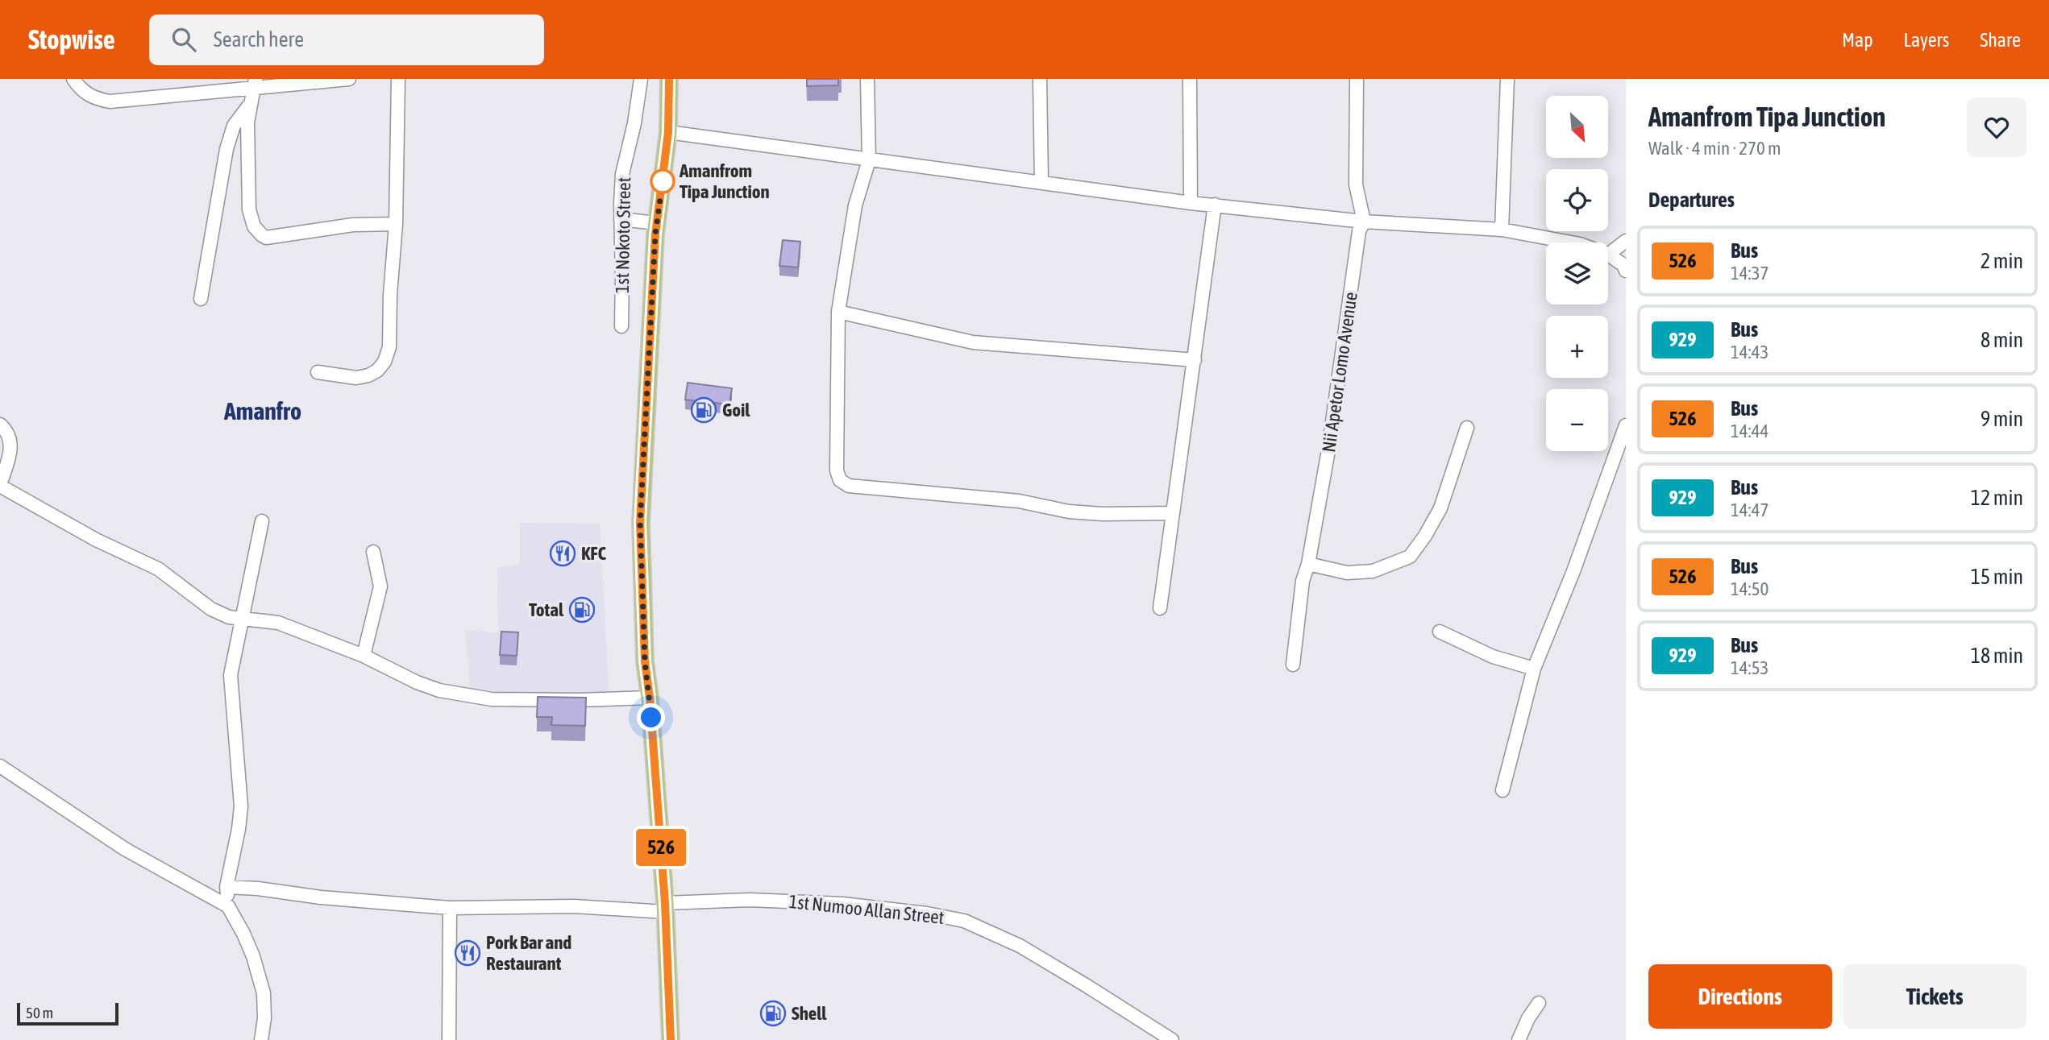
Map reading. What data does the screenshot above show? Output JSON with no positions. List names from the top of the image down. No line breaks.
{"streets":{"street":["1st Nokoto Street","Nii Apetor Lomo Avenue","1st Numoo Allan Street"]},"districts":["Amanfro"],"places":{"other":["Amanfrom Tipa Junction"],"fuel station":["Goil","Total","Shell"],"restaurant":["KFC","Pork Bar and Restaurant"]},"lines":["bus line 526"],"scale_bar":"50 m","north":"bottom right","page":{"header":"Stopwise","search":"Search here","nav":["Map","Layers","Share"],"on_map":"526","heading":[["Amanfrom Tipa Junction","Walk · 4 min · 270 m"],"Departures"],"map_buttons":["+","−"],"list":[{"mark":"526","name":"Bus","note":"14:37","value":"2 min"},{"mark":"929","name":"Bus","note":"14:43","value":"8 min"},{"mark":"526","name":"Bus","note":"14:44","value":"9 min"},{"mark":"929","name":"Bus","note":"14:47","value":"12 min"},{"mark":"526","name":"Bus","note":"14:50","value":"15 min"},{"mark":"929","name":"Bus","note":"14:53","value":"18 min"}],"buttons":["Directions","Tickets"],"scale":"50 m"}}
